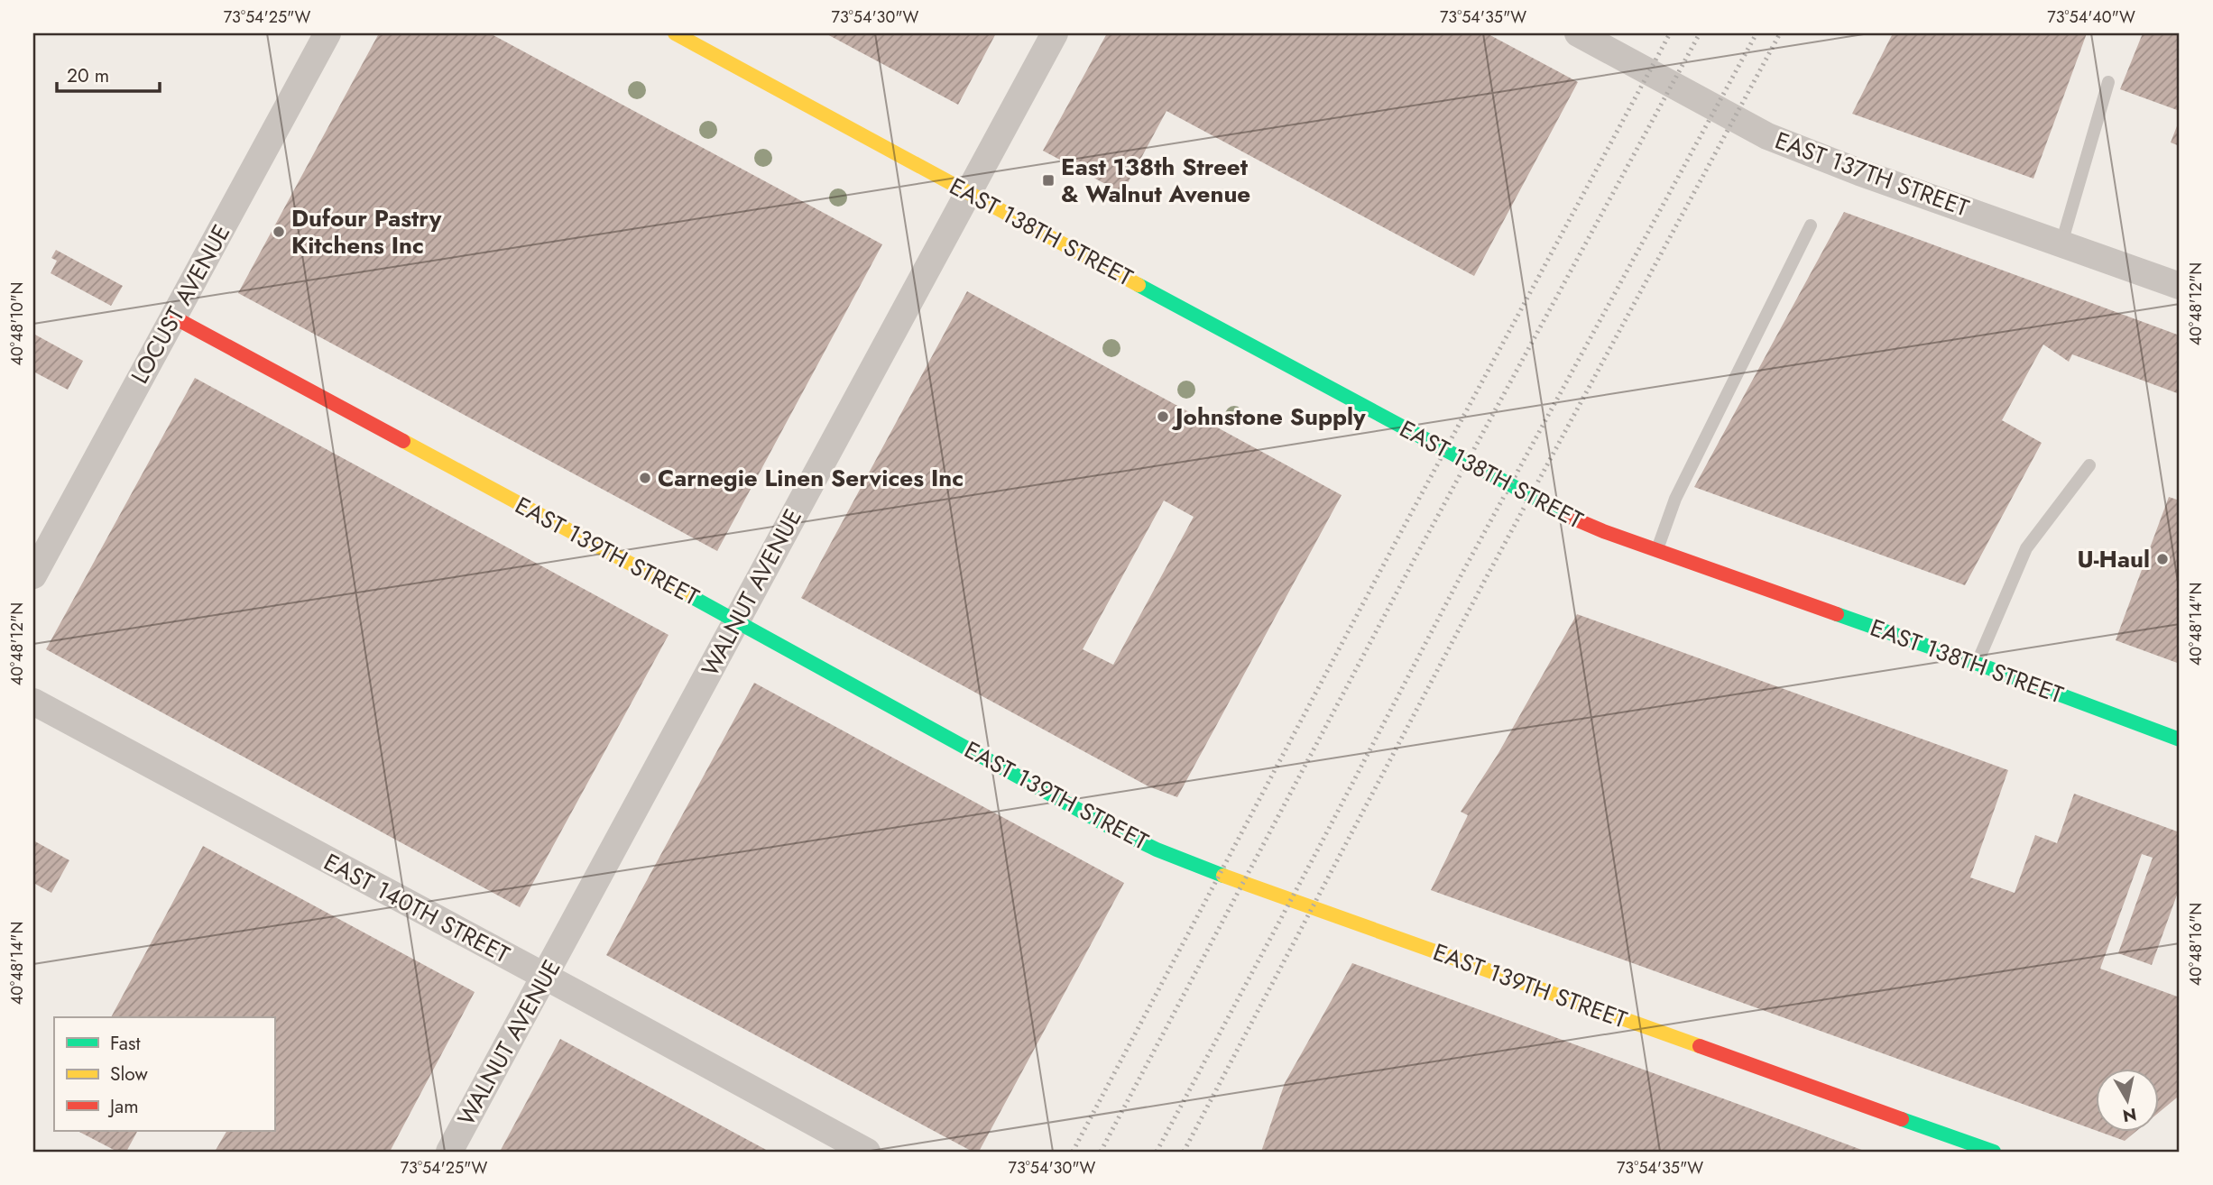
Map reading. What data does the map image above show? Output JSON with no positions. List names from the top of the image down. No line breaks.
{"streets":{"street":["EAST 137TH STREET","EAST 138TH STREET","LOCUST AVENUE","EAST 139TH STREET","WALNUT AVENUE","EAST 140TH STREET"]},"crossings":[["EAST 138TH STREET","WALNUT AVENUE"],["LOCUST AVENUE","EAST 139TH STREET"],["EAST 139TH STREET","WALNUT AVENUE"],["WALNUT AVENUE","EAST 140TH STREET"]],"places":{"transit":["East 138th Street & Walnut Avenue"],"other":["Dufour Pastry Kitchens Inc","Johnstone Supply","Carnegie Linen Services Inc","U-Haul"]},"legend":["Fast","Slow","Jam"],"scale_bar":"20 m","north":"bottom","coordinates":["73°54'25\"W","73°54'30\"W","73°54'35\"W","73°54'40\"W","40°48'12\"N","40°48'10\"N","40°48'14\"N","40°48'16\"N"]}
